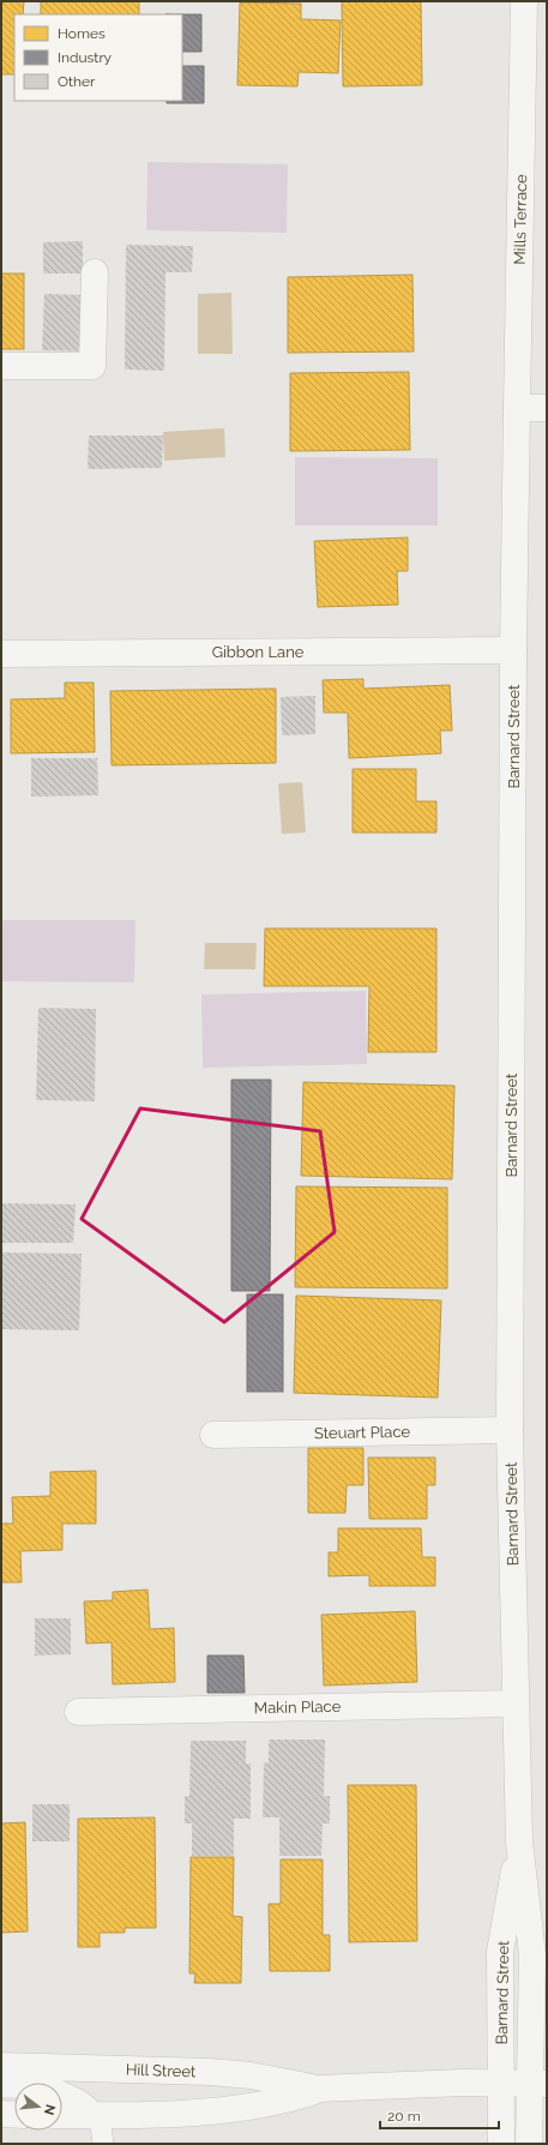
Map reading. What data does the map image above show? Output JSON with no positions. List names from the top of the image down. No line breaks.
{"streets":{"street":["Mills Terrace","Gibbon Lane","Barnard Street","Steuart Place","Makin Place","Hill Street"]},"crossings":[["Mills Terrace","Barnard Street"],["Gibbon Lane","Barnard Street"],["Barnard Street","Steuart Place"],["Barnard Street","Makin Place"],["Barnard Street","Hill Street"]],"legend":["Homes","Industry","Other"],"scale_bar":"20 m","north":"right"}
